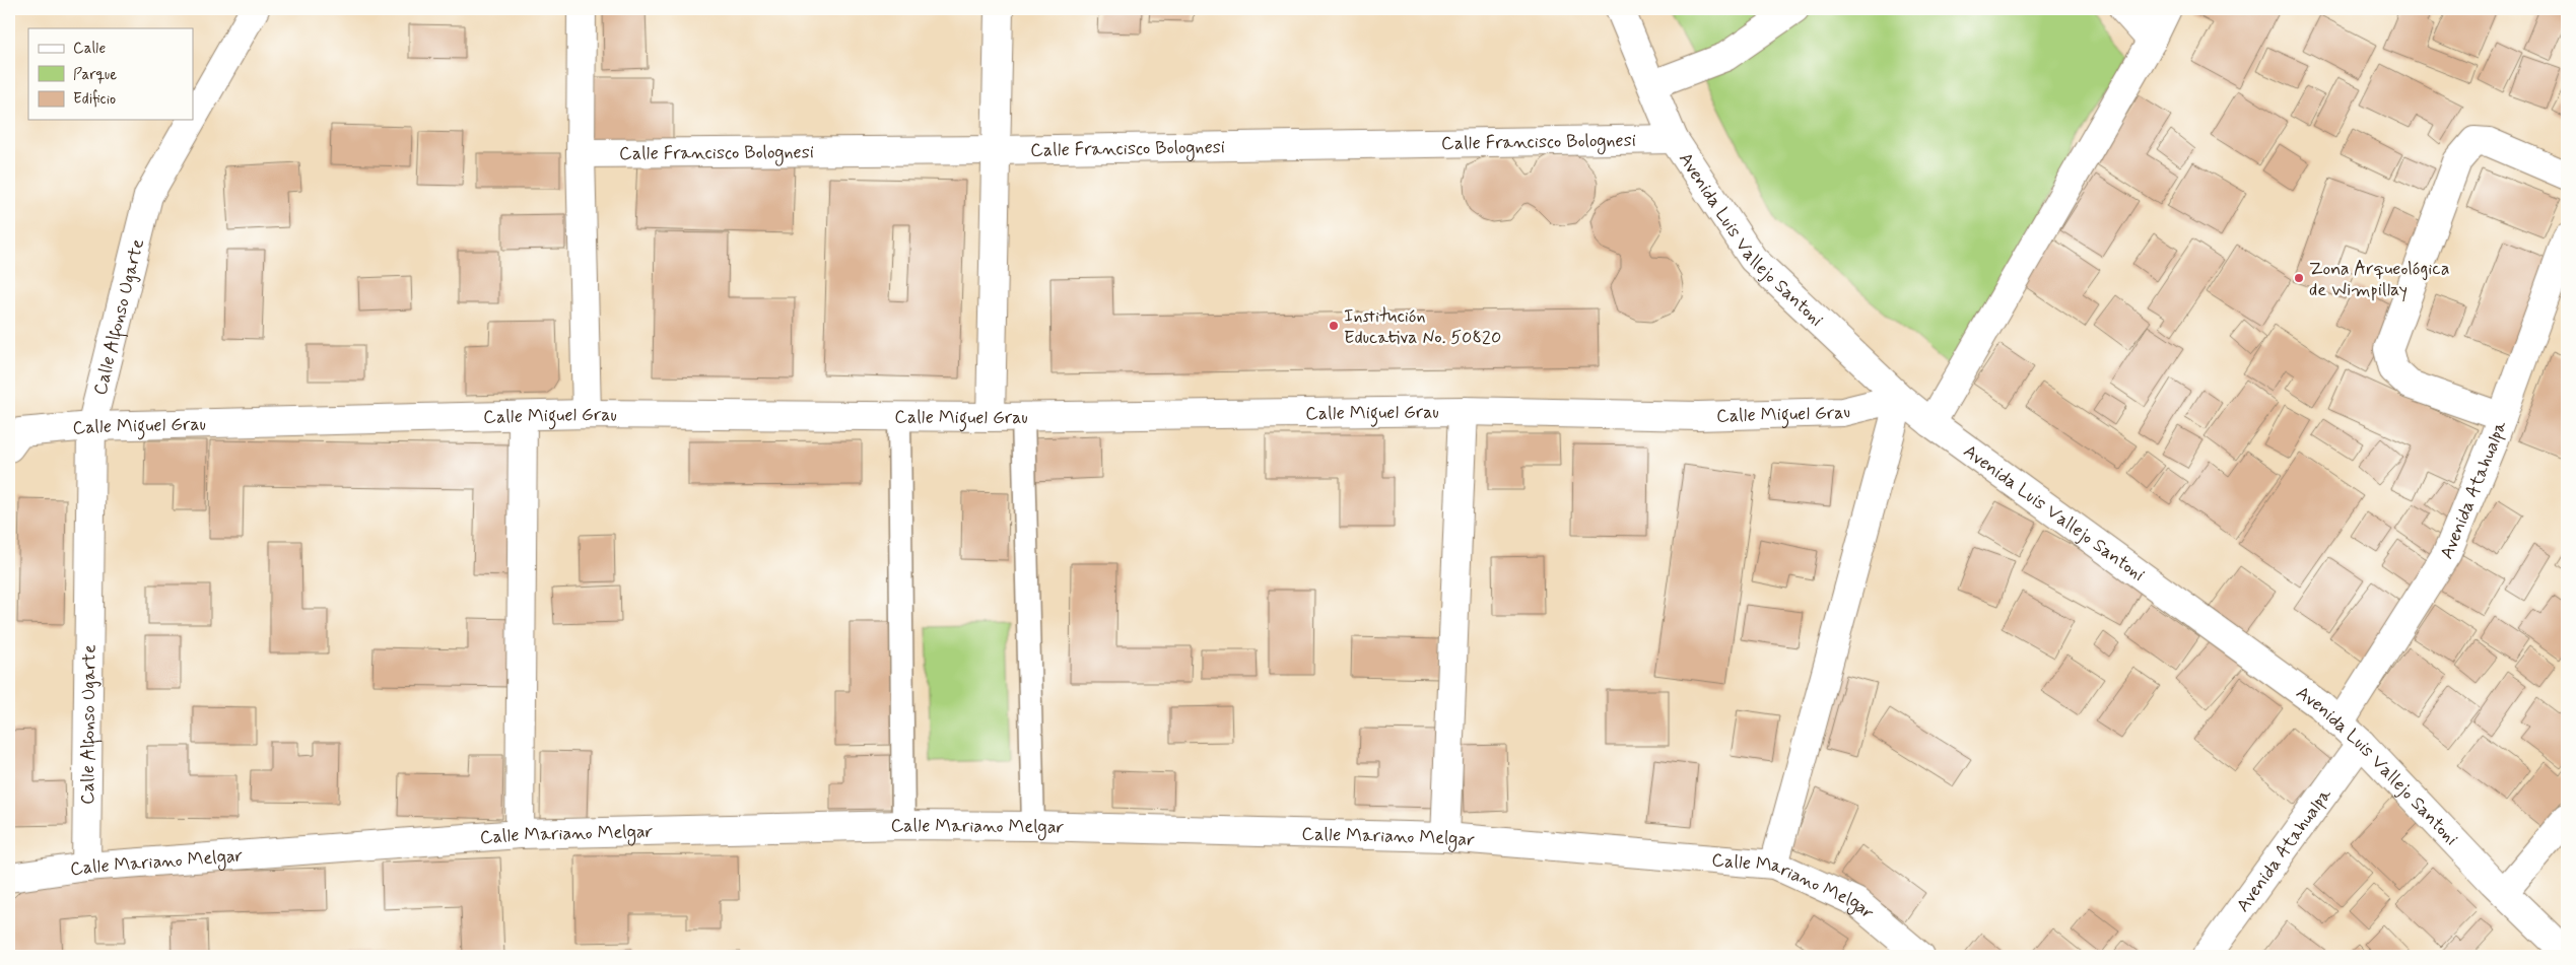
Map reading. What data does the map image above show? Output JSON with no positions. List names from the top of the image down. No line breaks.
{"streets":{"street":["Calle Francisco Bolognesi","Avenida Luis Vallejo Santoni","Calle Alfonso Ugarte","Calle Miguel Grau","Avenida Atahualpa","Calle Mariano Melgar"]},"crossings":[["Calle Francisco Bolognesi","Avenida Luis Vallejo Santoni"],["Avenida Luis Vallejo Santoni","Calle Miguel Grau"],["Avenida Luis Vallejo Santoni","Avenida Atahualpa"],["Calle Alfonso Ugarte","Calle Miguel Grau"],["Calle Alfonso Ugarte","Calle Mariano Melgar"]],"places":["Zona Arqueológica de Wimpillay","Institución Educativa No. 50820"],"legend":["Calle","Parque","Edificio"]}
